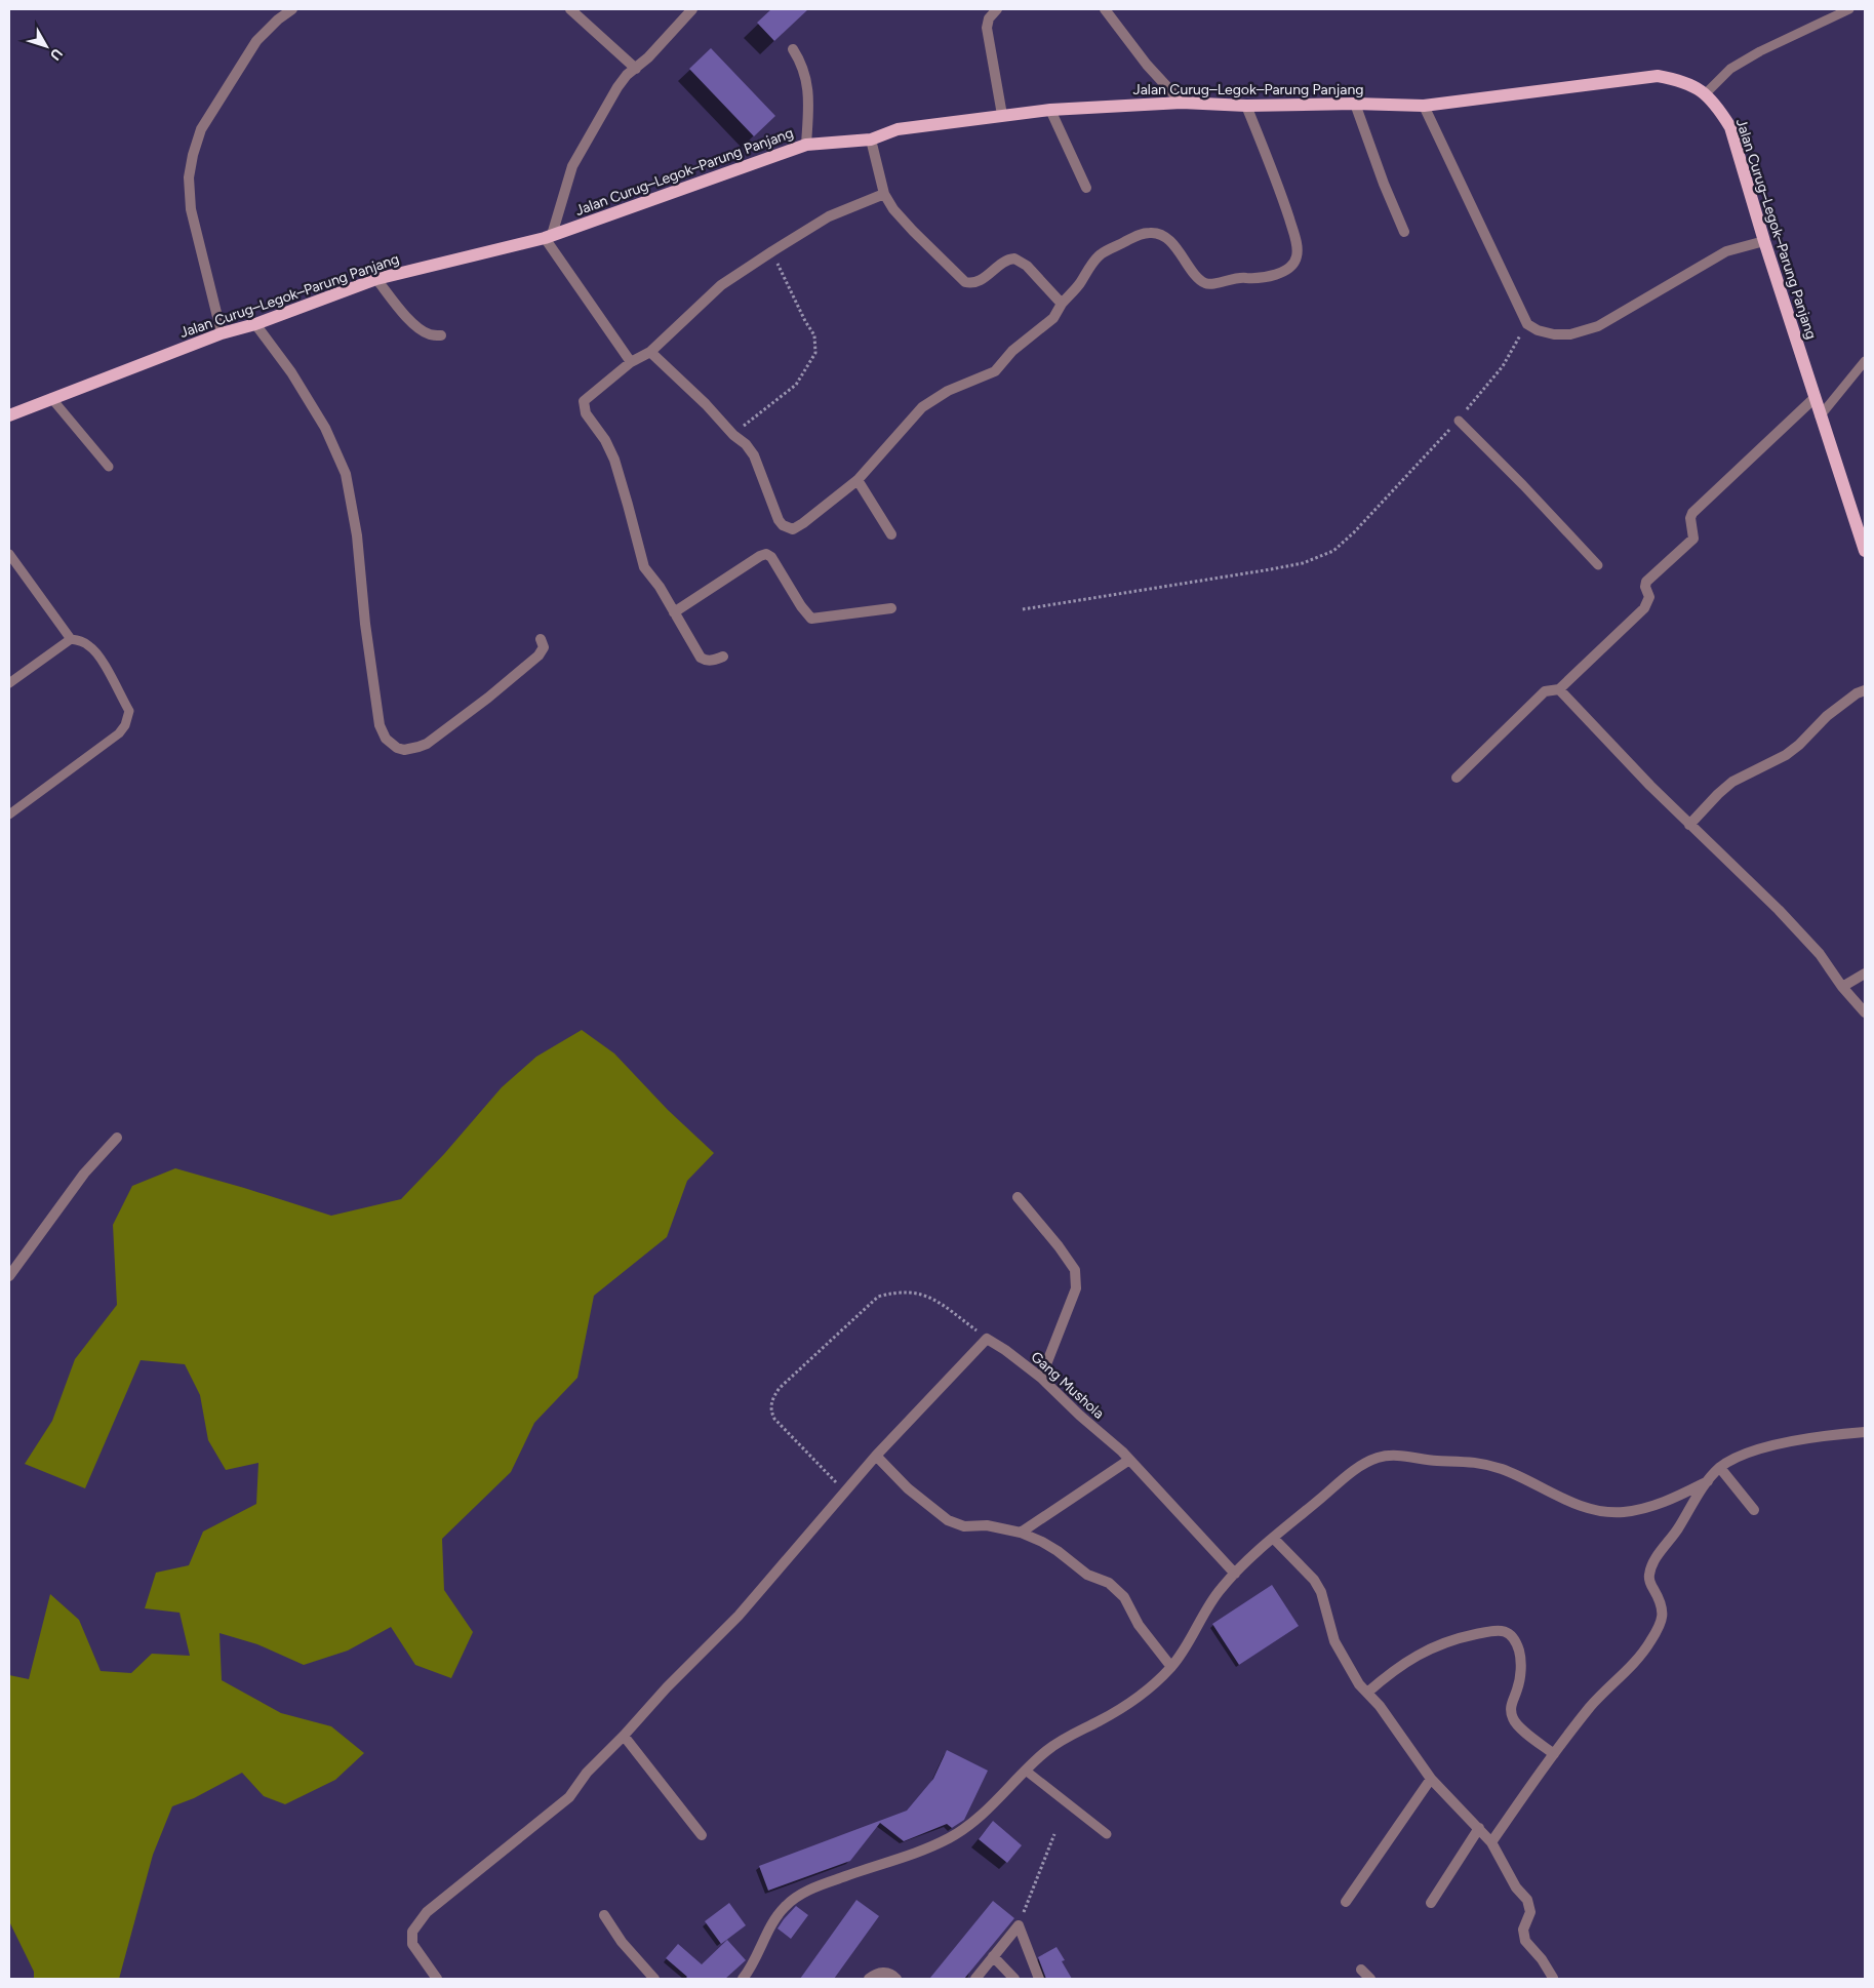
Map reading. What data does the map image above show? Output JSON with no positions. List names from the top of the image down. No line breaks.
{"streets":{"main road":["Jalan Curug–Legok–Parung Panjang"],"street":["Gang Mushola"]},"north":"bottom right"}
